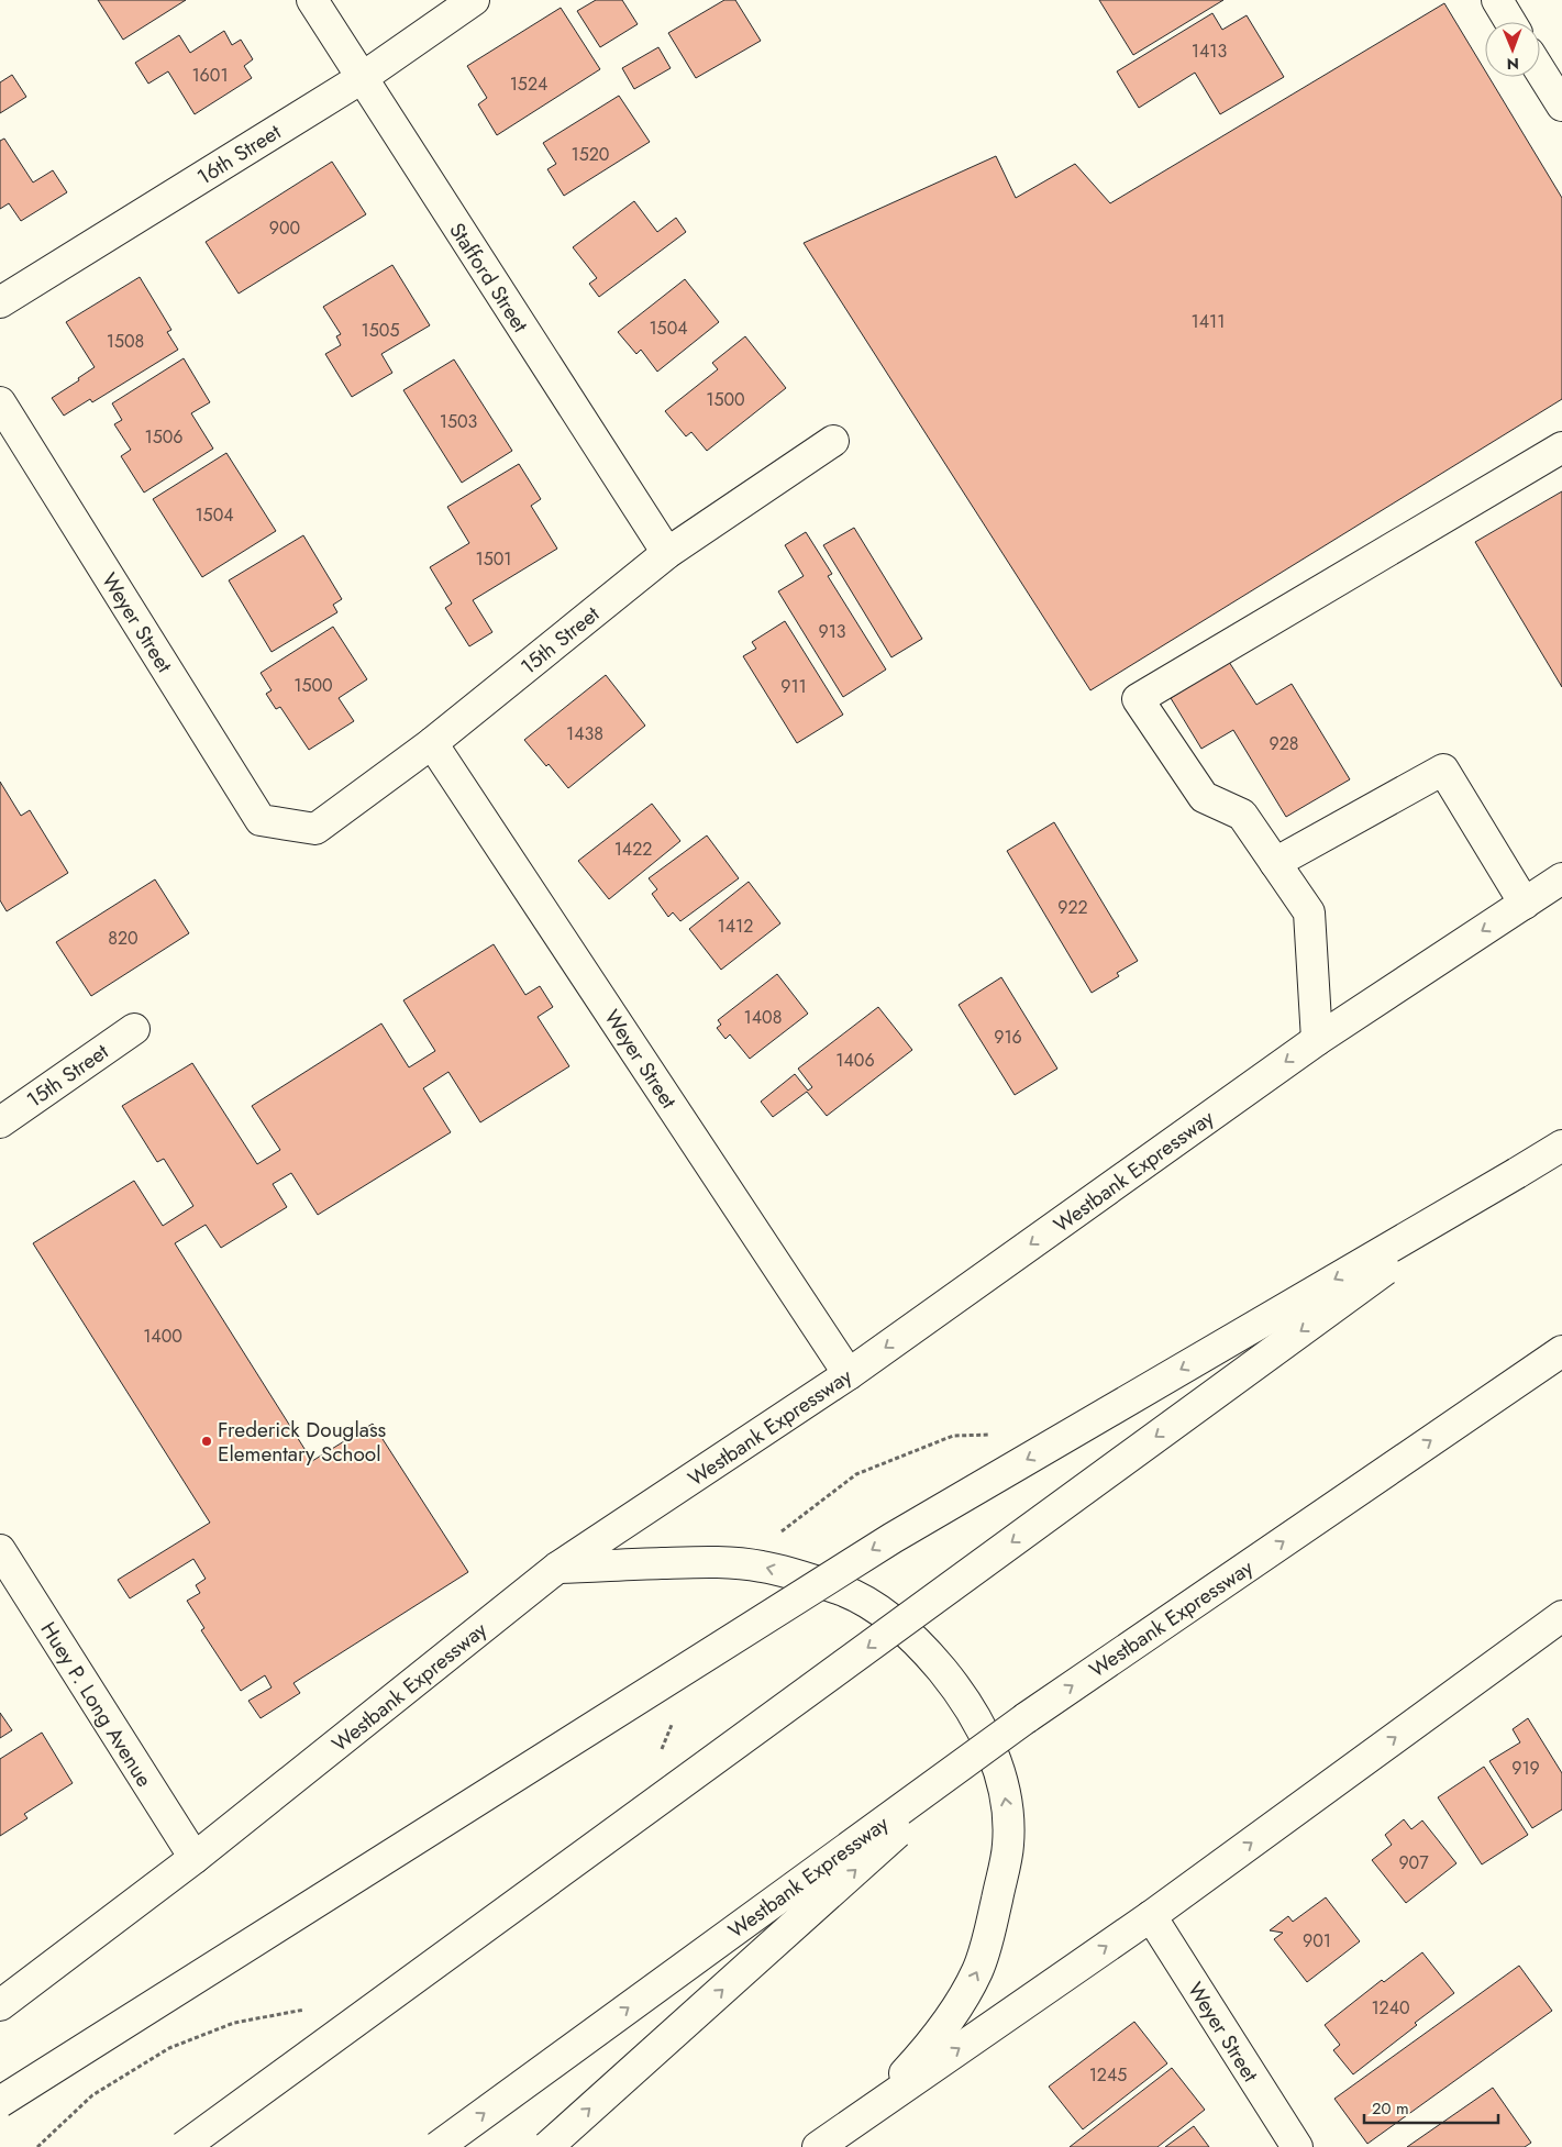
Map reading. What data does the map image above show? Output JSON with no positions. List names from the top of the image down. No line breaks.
{"streets":{"main road":["16th Street","Stafford Street","Weyer Street","15th Street","Westbank Expressway","Huey P. Long Avenue"]},"crossings":[["16th Street","Stafford Street"],["Stafford Street","15th Street"],["Weyer Street","15th Street"],["Weyer Street","Westbank Expressway"],["Westbank Expressway","Huey P. Long Avenue"]],"places":["Frederick Douglass Elementary School"],"house_numbers":["1413","1601","1524","1520","900","1411","1504","1505","1508","1500","1503","1506","1504","1501","913","1500","911","1438","928","1422","922","1412","820","1408","916","1406","1400","919","907","901","1240","1245"],"scale_bar":"20 m","north":"bottom"}
